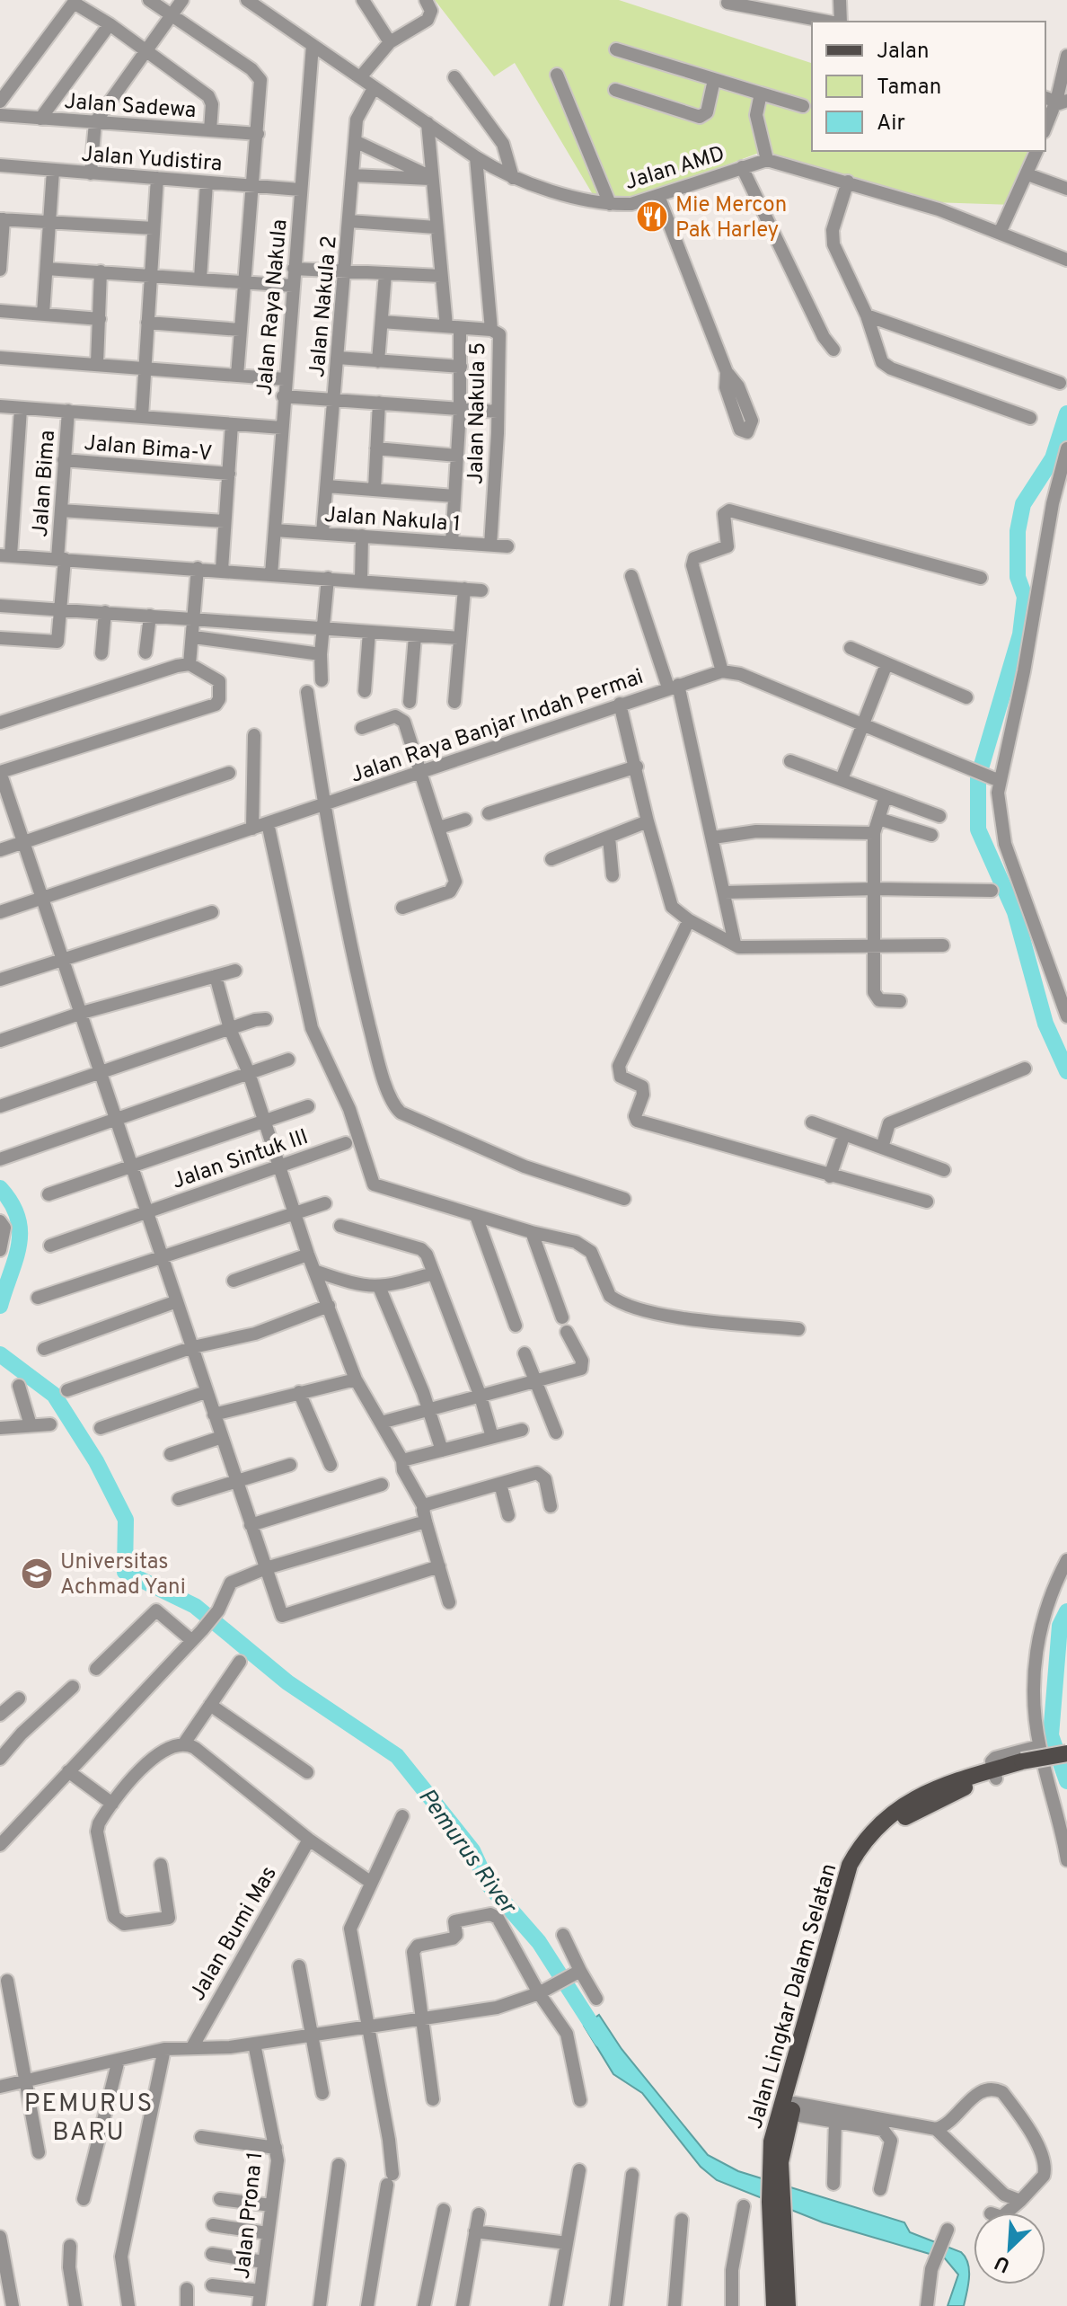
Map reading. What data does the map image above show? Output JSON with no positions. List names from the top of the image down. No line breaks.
{"streets":{"main road":["Jalan Lingkar Dalam Selatan"],"street":["Jalan Sadewa","Jalan Yudistira","Jalan AMD","Jalan Nakula 2","Jalan Raya Nakula","Jalan Nakula 5","Jalan Bima-V","Jalan Bima","Jalan Nakula 1","Jalan Raya Banjar Indah Permai","Jalan Sintuk III","Jalan Bumi Mas","Jalan Prona 1"]},"crossings":[["Jalan Yudistira","Jalan Raya Nakula"],["Jalan AMD","Jalan Nakula 2"],["Jalan AMD","Jalan Raya Nakula"],["Jalan Nakula 2","Jalan Nakula 1"],["Jalan Raya Nakula","Jalan Nakula 1"],["Jalan Nakula 5","Jalan Nakula 1"],["Jalan Bima-V","Jalan Bima"]],"districts":["PEMURUS BARU"],"water":["Pemurus River"],"places":{"restaurant":["Mie Mercon Pak Harley"],"school or university":["Universitas Achmad Yani"]},"legend":["Jalan","Taman","Air"],"north":"bottom left"}
